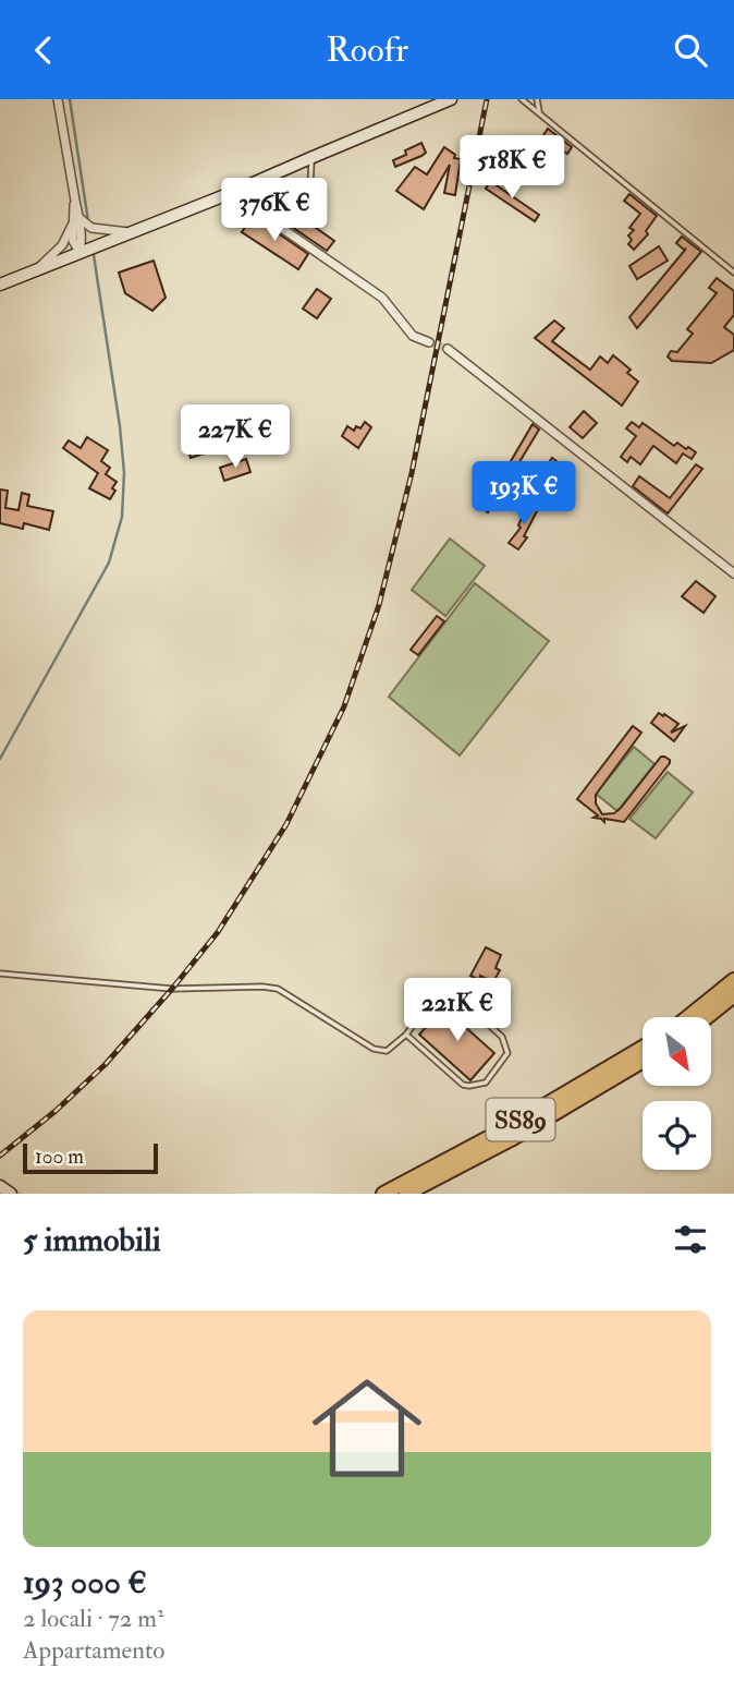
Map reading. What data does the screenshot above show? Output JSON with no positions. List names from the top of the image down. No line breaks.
{"streets":{"highway":["SS89"]},"scale_bar":"100 m","north":"bottom right","page":{"header":"Roofr","price":["518K €","376K €","227K €","193K €","221K €"],"scale":"100 m","heading":"5 immobili","list":[{"name":"193 000 €","note":"2 locali · 72 m² · Appartamento"}]}}
